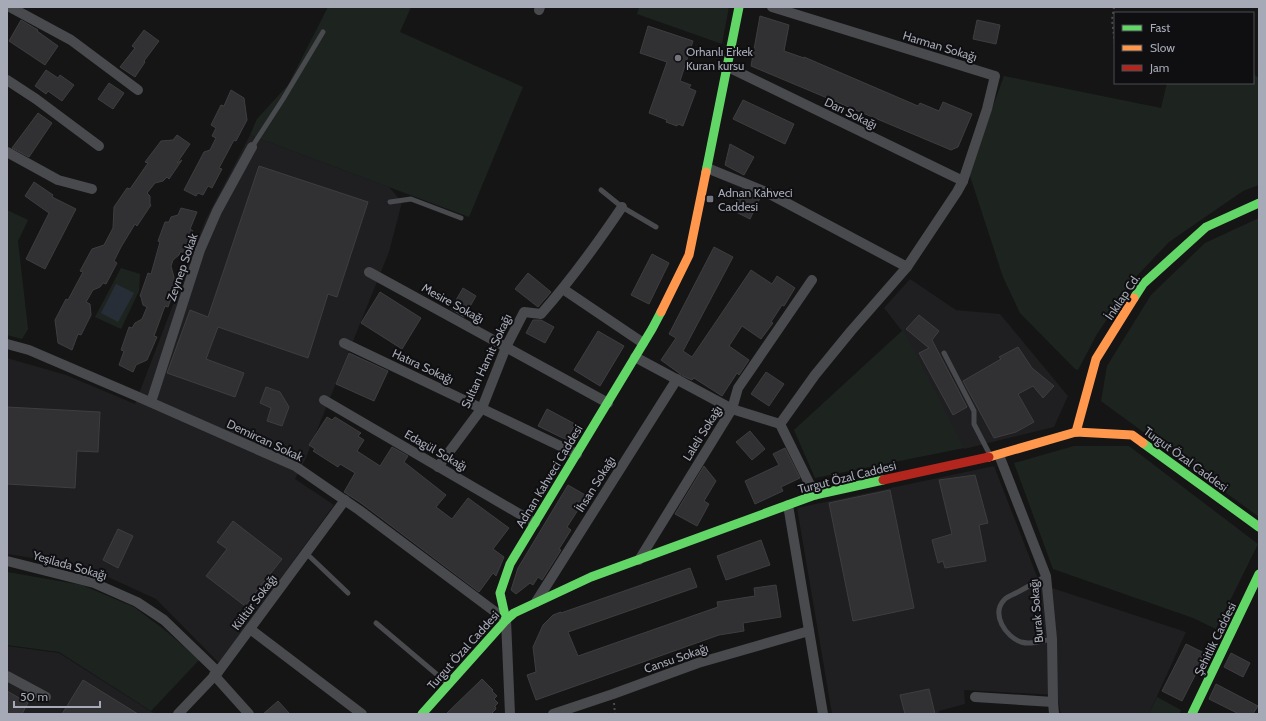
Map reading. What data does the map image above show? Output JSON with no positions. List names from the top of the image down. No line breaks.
{"streets":{"street":["Harman Sokağı","Darı Sokağı","Zeynep Sokak","İnkılap Cd.","Mesire Sokağı","Sultan Hamit Sokağı","Hatıra Sokağı","Laleli Sokağı","Demircan Sokak","Edagül Sokağı","Turgut Özal Caddesi","Adnan Kahveci Caddesi","İhsan Sokağı","Yeşilada Sokağı","Kültür Sokağı","Burak Sokağı","Şehitlik Caddesi","Cansu Sokağı"]},"crossings":[["Harman Sokağı","Darı Sokağı"],["Darı Sokağı","Adnan Kahveci Caddesi"],["Zeynep Sokak","Demircan Sokak"],["İnkılap Cd.","Turgut Özal Caddesi"],["Mesire Sokağı","Sultan Hamit Sokağı"],["Mesire Sokağı","Adnan Kahveci Caddesi"],["Sultan Hamit Sokağı","Hatıra Sokağı"],["Sultan Hamit Sokağı","Edagül Sokağı"],["Hatıra Sokağı","Adnan Kahveci Caddesi"],["Laleli Sokağı","Turgut Özal Caddesi"],["Demircan Sokak","Turgut Özal Caddesi"],["Demircan Sokak","Adnan Kahveci Caddesi"],["Demircan Sokak","Kültür Sokağı"],["Edagül Sokağı","Adnan Kahveci Caddesi"],["Turgut Özal Caddesi","Adnan Kahveci Caddesi"],["Turgut Özal Caddesi","İhsan Sokağı"],["Turgut Özal Caddesi","Burak Sokağı"],["Yeşilada Sokağı","Kültür Sokağı"]],"places":{"other":["Orhanlı Erkek Kuran kursu"],"transit":["Adnan Kahveci Caddesi"]},"legend":["Fast","Slow","Jam"],"scale_bar":"50 m"}
